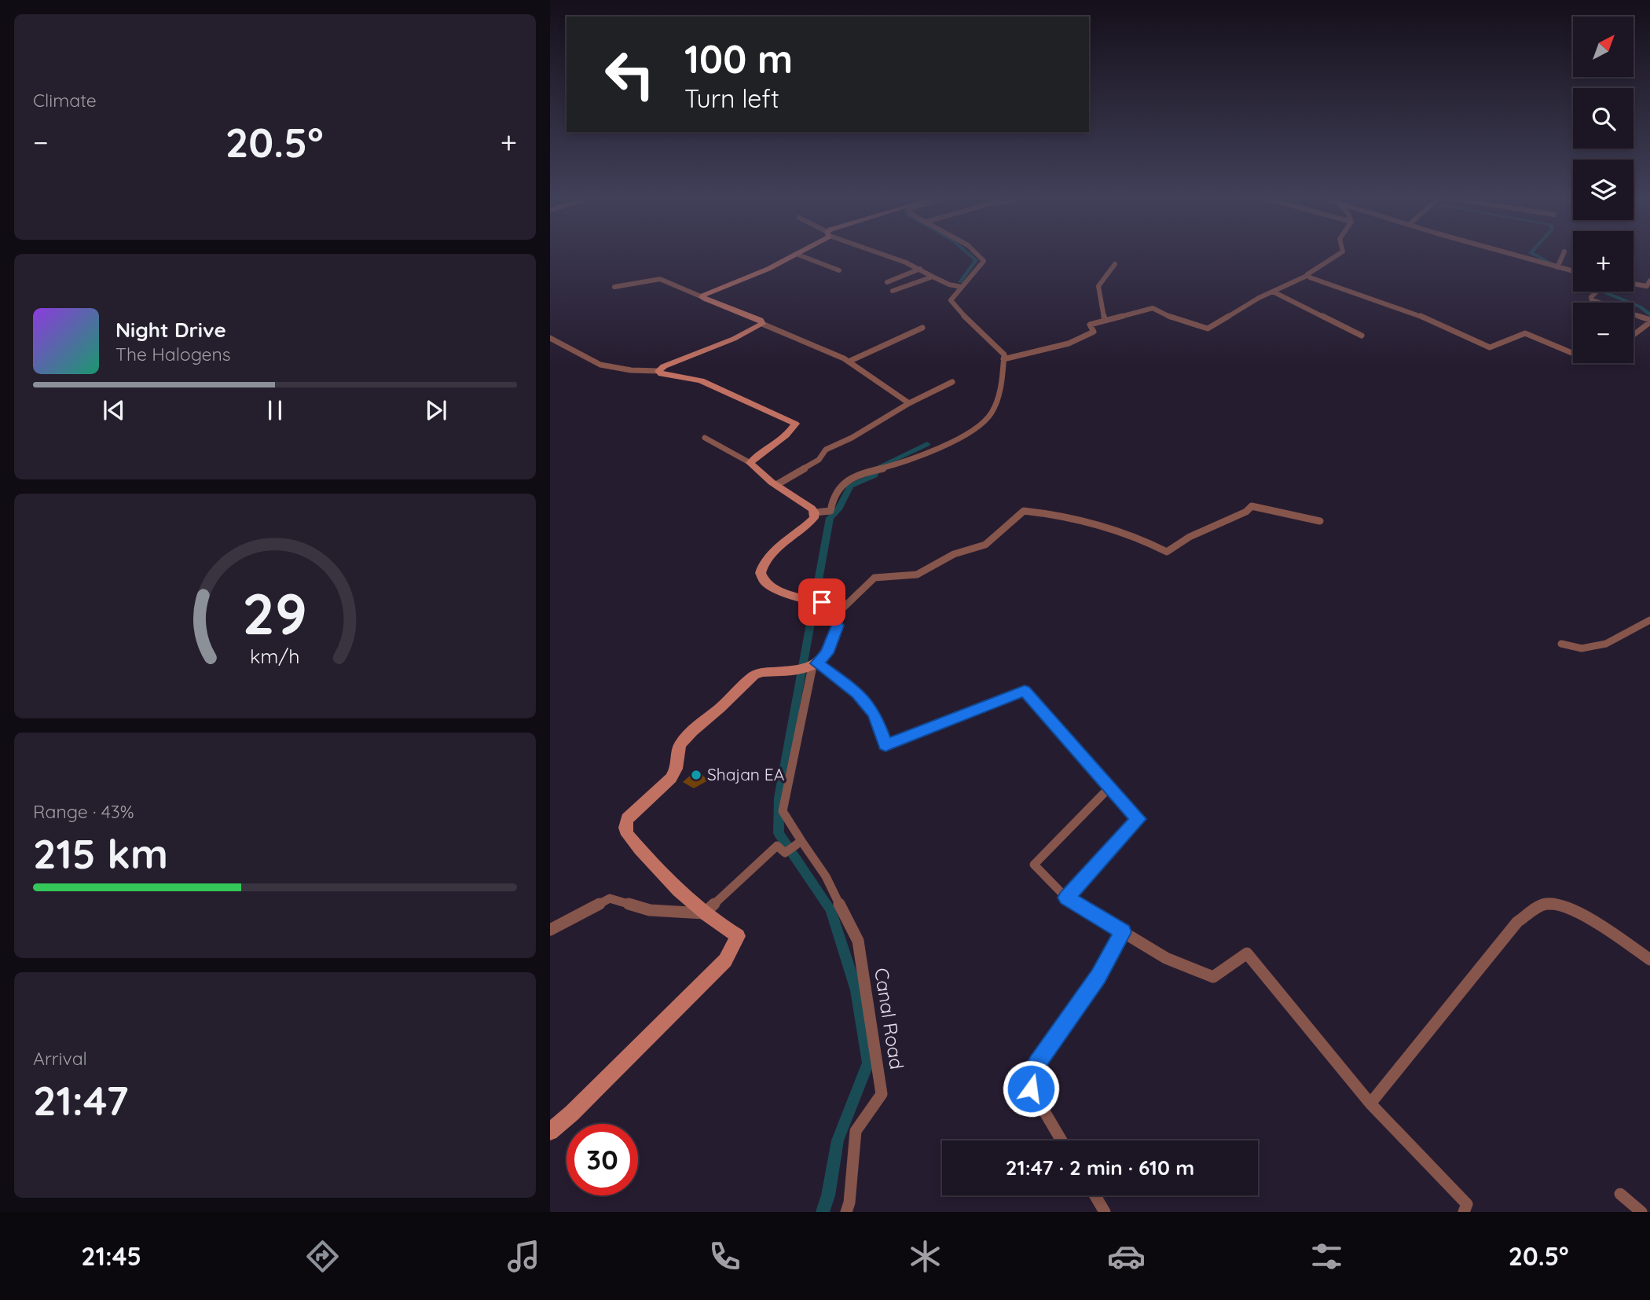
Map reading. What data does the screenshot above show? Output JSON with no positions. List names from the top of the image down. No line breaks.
{"streets":{"street":["Canal Road"]},"places":["Shajan EA"],"north":"top right","page":{"tile":["Climate",["Range · 43%","215 km"],["Arrival","21:47"]],"map_buttons":["+","−"],"turn":["100 m","Turn left"],"heat":["−","20.5°","+"],"song":["Night Drive","The Halogens"],"limit":"30","trip":"21:47 · 2 min · 610 m","tabs":["21:45","20.5°"],"gauge":["29","km/h"]}}
